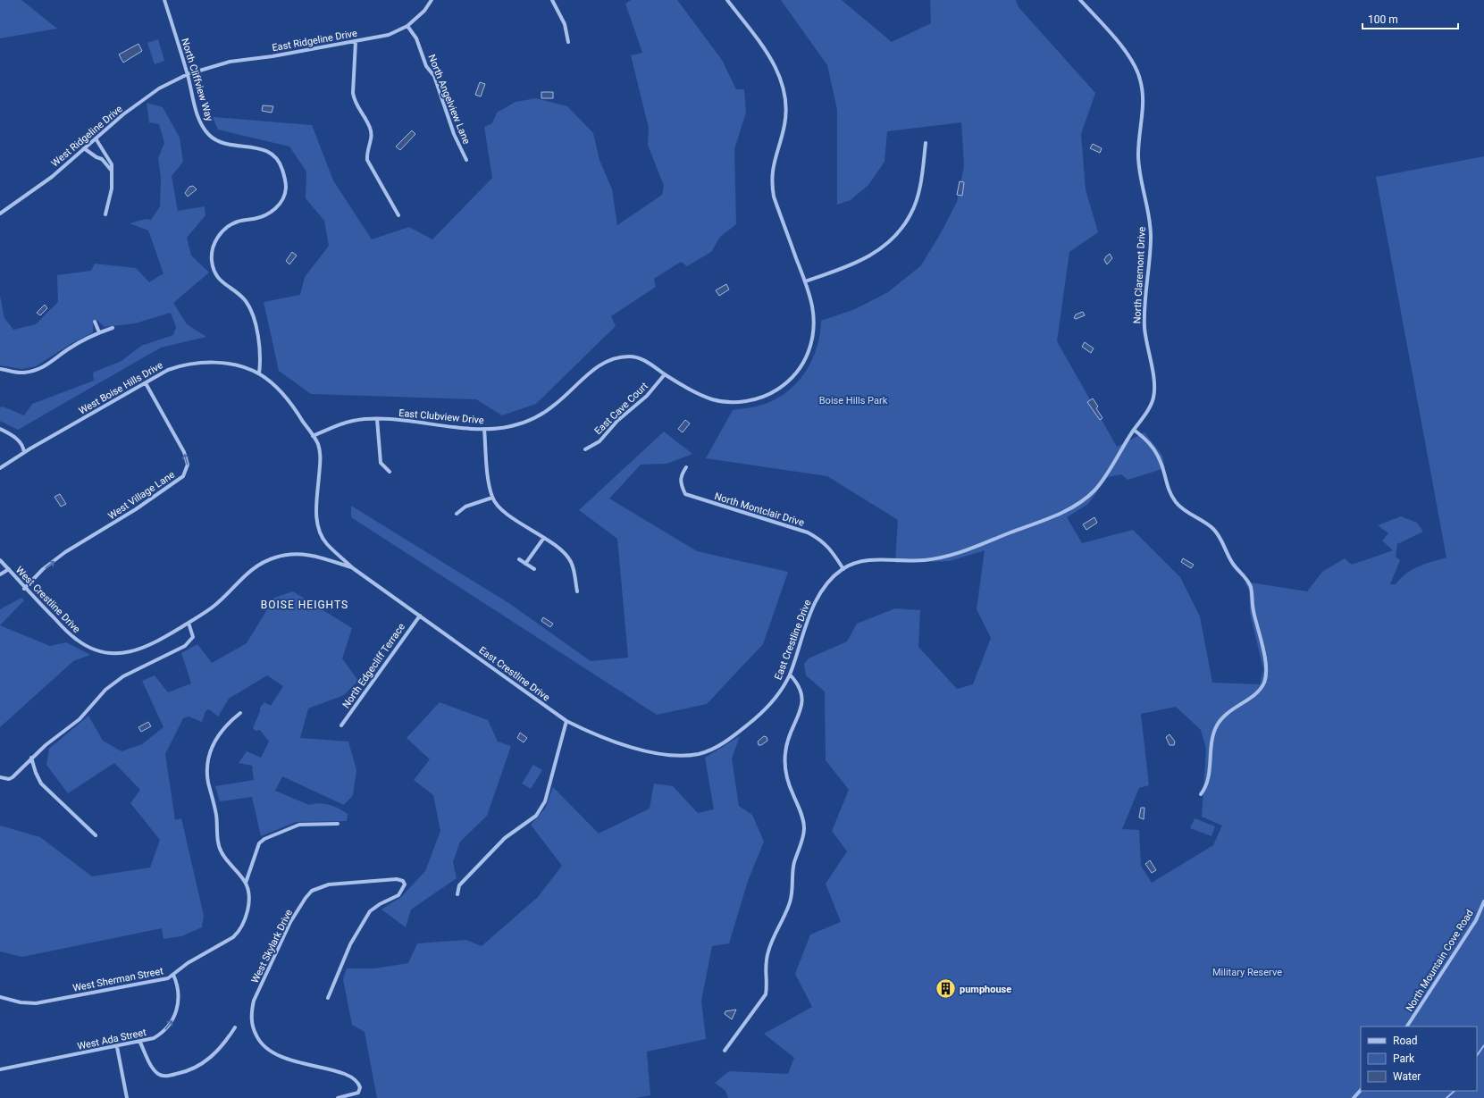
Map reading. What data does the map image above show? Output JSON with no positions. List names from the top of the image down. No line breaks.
{"streets":{"street":["East Ridgeline Drive","North Cliffview Way","North Angelview Lane","West Ridgeline Drive","North Claremont Drive","West Boise Hills Drive","East Cave Court","East Clubview Drive","West Village Lane","North Montclair Drive","West Crestline Drive","East Crestline Drive","North Edgecliff Terrace","West Skylark Drive","North Mountain Cove Road","West Sherman Street","West Ada Street"]},"crossings":[["East Ridgeline Drive","North Cliffview Way"],["East Ridgeline Drive","North Angelview Lane"],["East Ridgeline Drive","West Ridgeline Drive"],["North Cliffview Way","West Ridgeline Drive"],["North Cliffview Way","West Boise Hills Drive"],["North Claremont Drive","East Crestline Drive"],["West Boise Hills Drive","West Village Lane"],["East Cave Court","East Clubview Drive"],["West Village Lane","West Crestline Drive"],["North Montclair Drive","East Crestline Drive"],["West Crestline Drive","East Crestline Drive"],["East Crestline Drive","North Edgecliff Terrace"],["West Sherman Street","West Ada Street"]],"districts":["BOISE HEIGHTS"],"parks":["Boise Hills Park","Military Reserve"],"places":{"building":["pumphouse"]},"legend":["Road","Park","Water"],"scale_bar":"100 m"}
